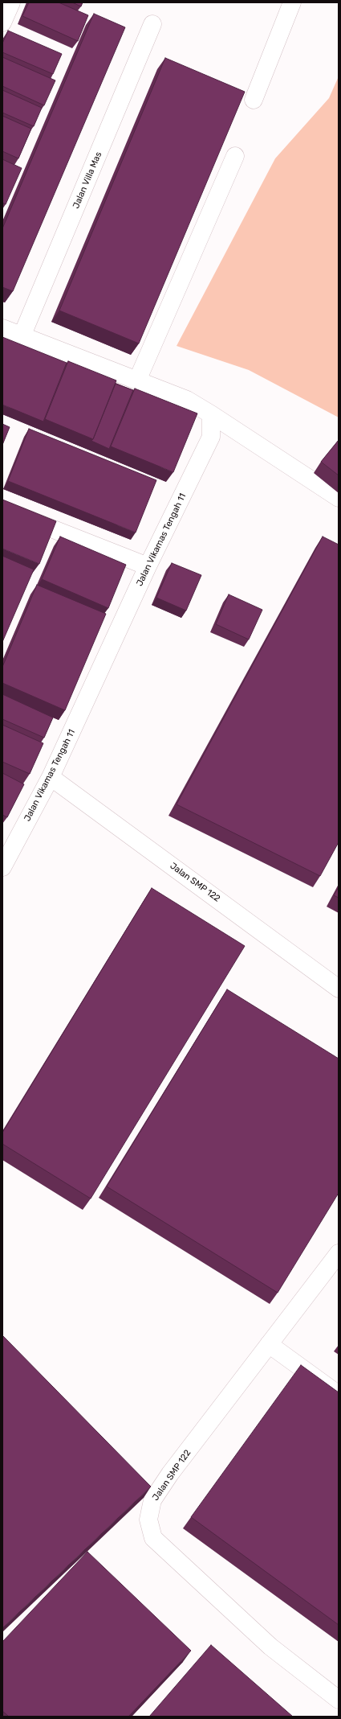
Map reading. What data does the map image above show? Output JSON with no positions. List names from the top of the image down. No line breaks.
{"streets":{"street":["Jalan Villa Mas","Jalan Vikamas Tengah 11","Jalan SMP 122"]},"crossings":[["Jalan Vikamas Tengah 11","Jalan SMP 122"]]}
